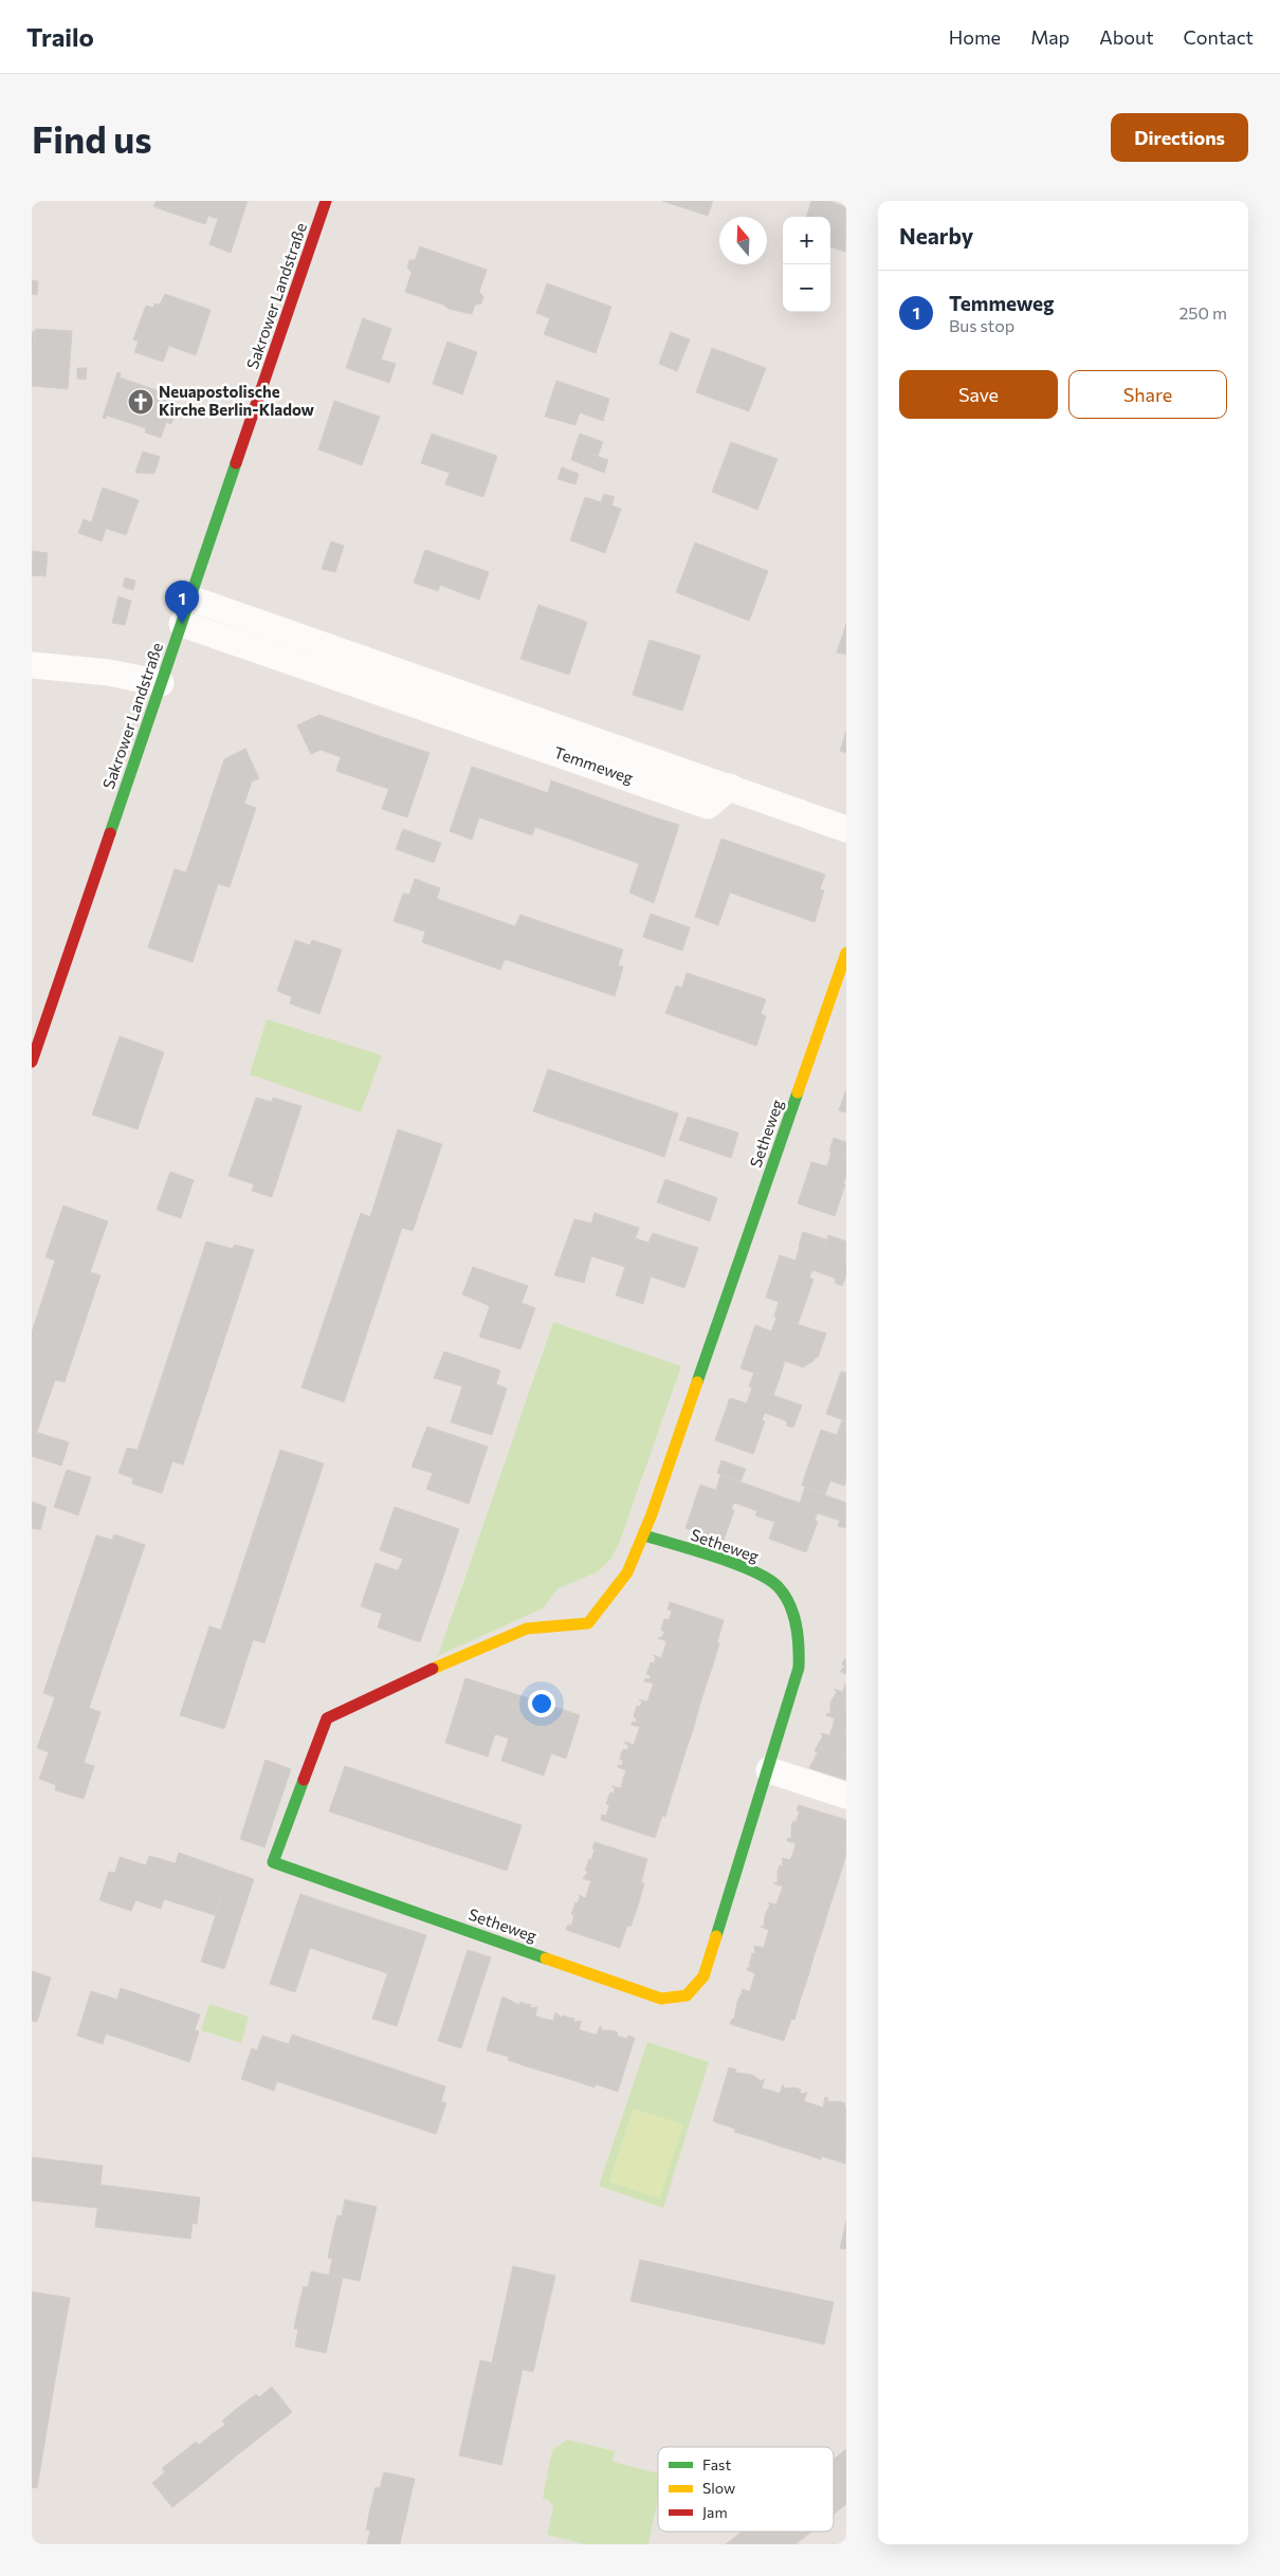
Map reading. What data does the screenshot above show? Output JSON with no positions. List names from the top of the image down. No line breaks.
{"streets":{"street":["Sakrower Landstraße","Temmeweg","Setheweg"]},"crossings":[["Sakrower Landstraße","Temmeweg"]],"places":{"church":["Neuapostolische Kirche Berlin-Kladow"]},"legend":["Fast","Slow","Jam"],"north":"top","page":{"header":"Trailo","nav":["Home","Map","About","Contact"],"buttons":["Directions",["Save","Share"]],"title":"Find us","heading":"Nearby","map_buttons":["+","−"],"list":[{"mark":"1","name":"Temmeweg","note":"Bus stop","value":"250 m"}],"pins":"1"}}
